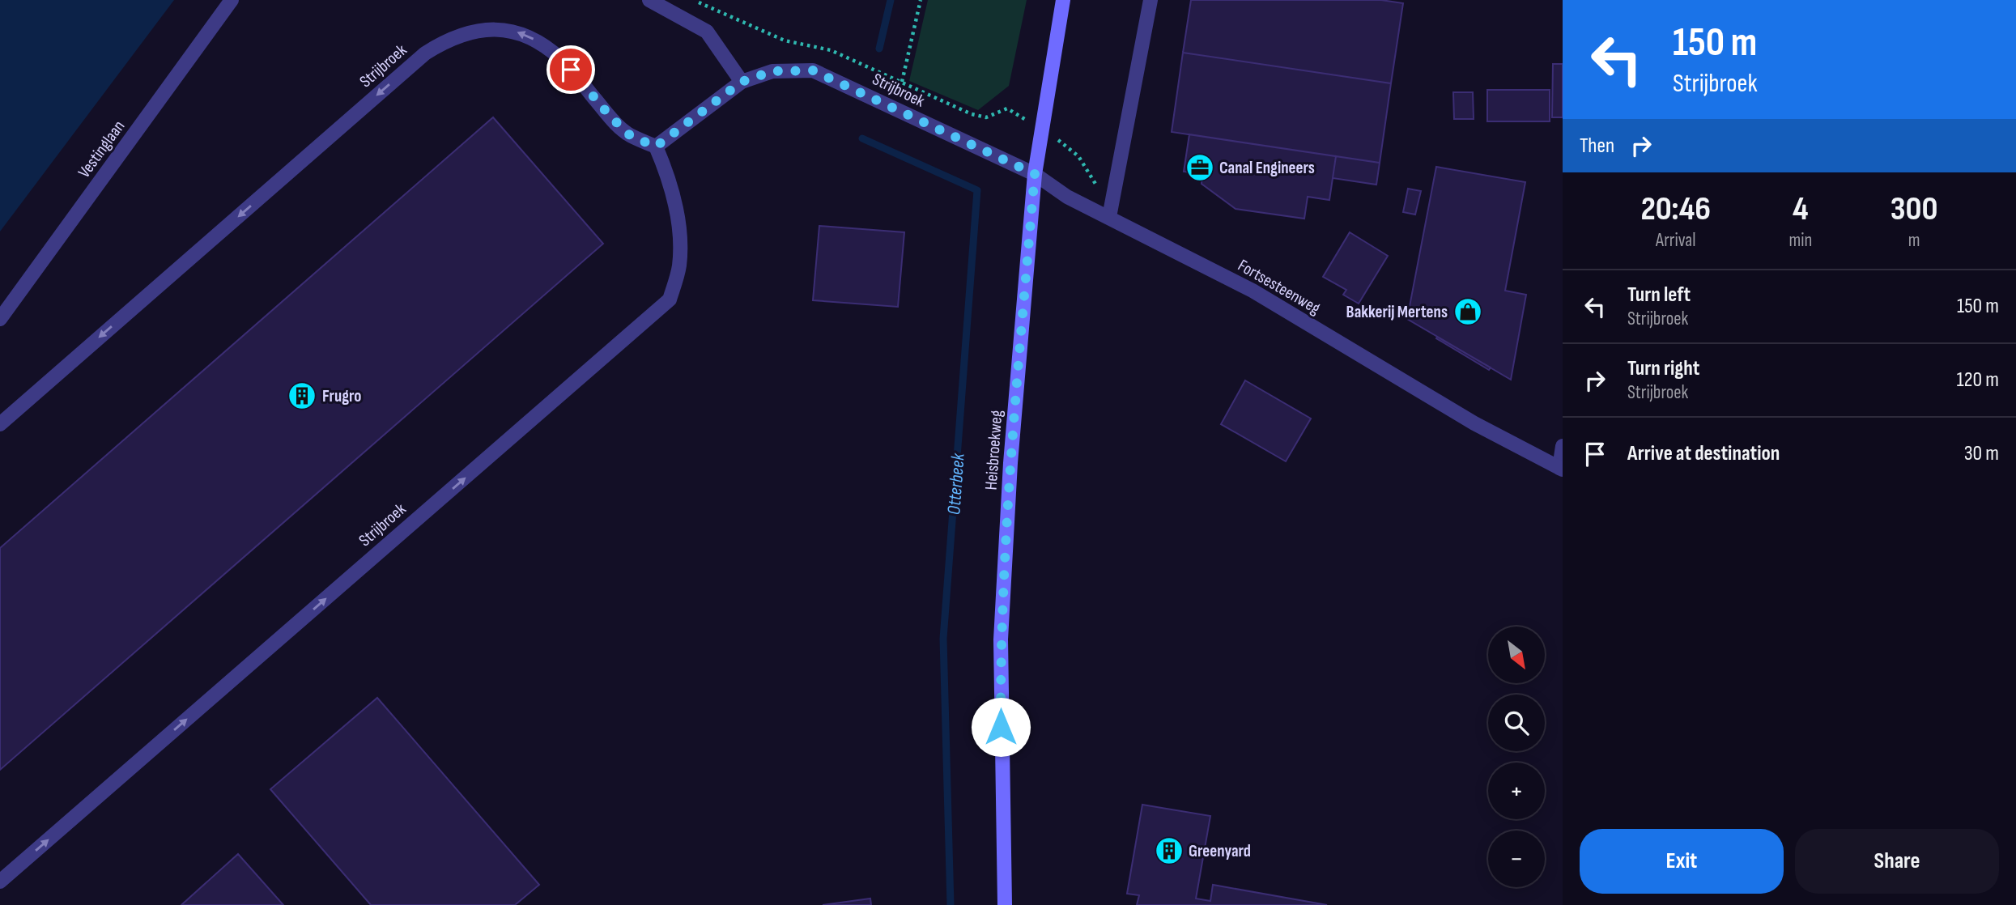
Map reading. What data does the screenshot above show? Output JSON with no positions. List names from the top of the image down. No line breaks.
{"streets":{"main road":["Heisbroekweg"],"street":["Strijbroek","Vestinglaan","Fortsesteenweg"]},"crossings":[["Strijbroek","Fortsesteenweg"],["Strijbroek","Heisbroekweg"],["Fortsesteenweg","Heisbroekweg"]],"water":["Otterbeek"],"places":{"office":["Canal Engineers"],"shop":["Bakkerij Mertens"],"building":["Frugro","Greenyard"]},"north":"bottom right","page":{"turn":["150 m","Strijbroek"],"then":"Then","eta":["20:46","Arrival","4","min","300","m"],"list":[{"name":"Turn left","note":"Strijbroek","value":"150 m"},{"name":"Turn right","note":"Strijbroek","value":"120 m"},{"name":"Arrive at destination","value":"30 m"}],"map_buttons":["+","−"],"buttons":["Exit","Share"]}}
